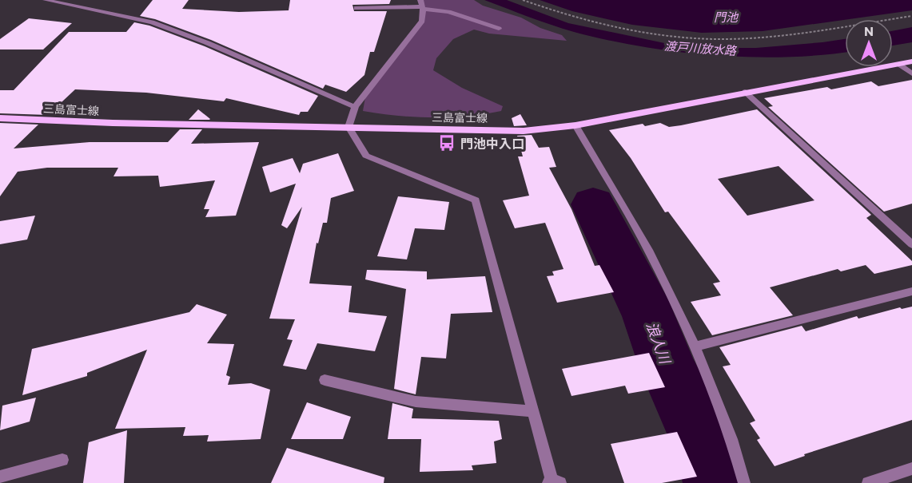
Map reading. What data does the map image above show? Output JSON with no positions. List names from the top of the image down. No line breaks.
{"streets":{"main road":["三島富士線"]},"water":["門池","渡戸川放水路","浪人川"],"places":{"bus stop":["門池中入口"]},"north":"top"}
